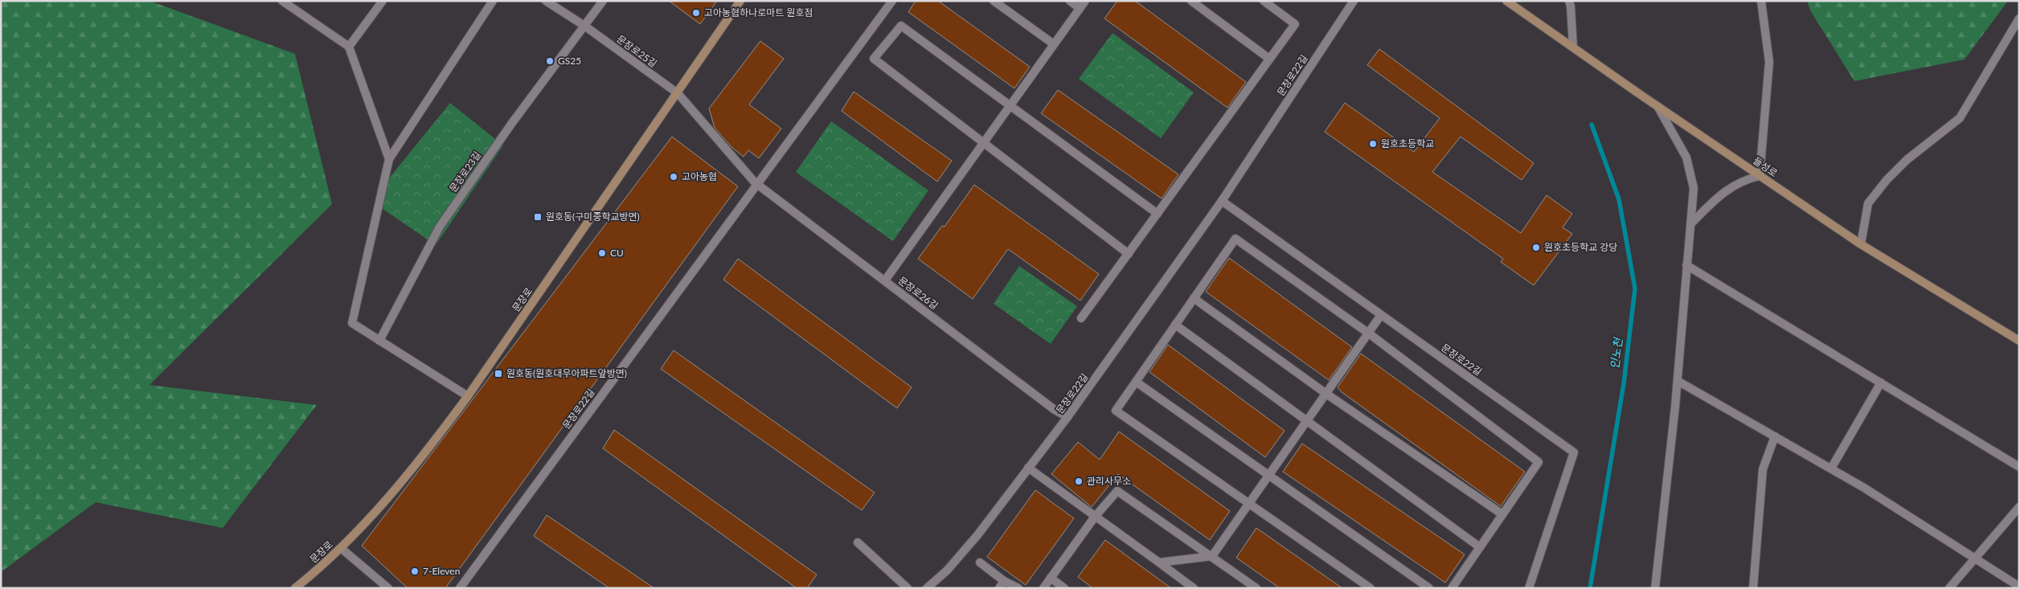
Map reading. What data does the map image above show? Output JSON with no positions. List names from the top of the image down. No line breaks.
{"streets":{"street":["문장로25길","문장로22길","들성로","문장로23길","문장로26길","문장로"]},"crossings":[["문장로25길","문장로23길"],["문장로25길","문장로26길"],["문장로25길","문장로"],["문장로22길","문장로26길"],["문장로26길","문장로"]],"water":["인노천"],"places":{"other":["고아농협하나로마트 원호점","GS25","원호초등학교","고아농협","원호초등학교 강당","CU","관리사무소","7-Eleven"],"transit":["원호동(구미중학교방면)","원호동(원호대우아파트앞방면)"]}}
